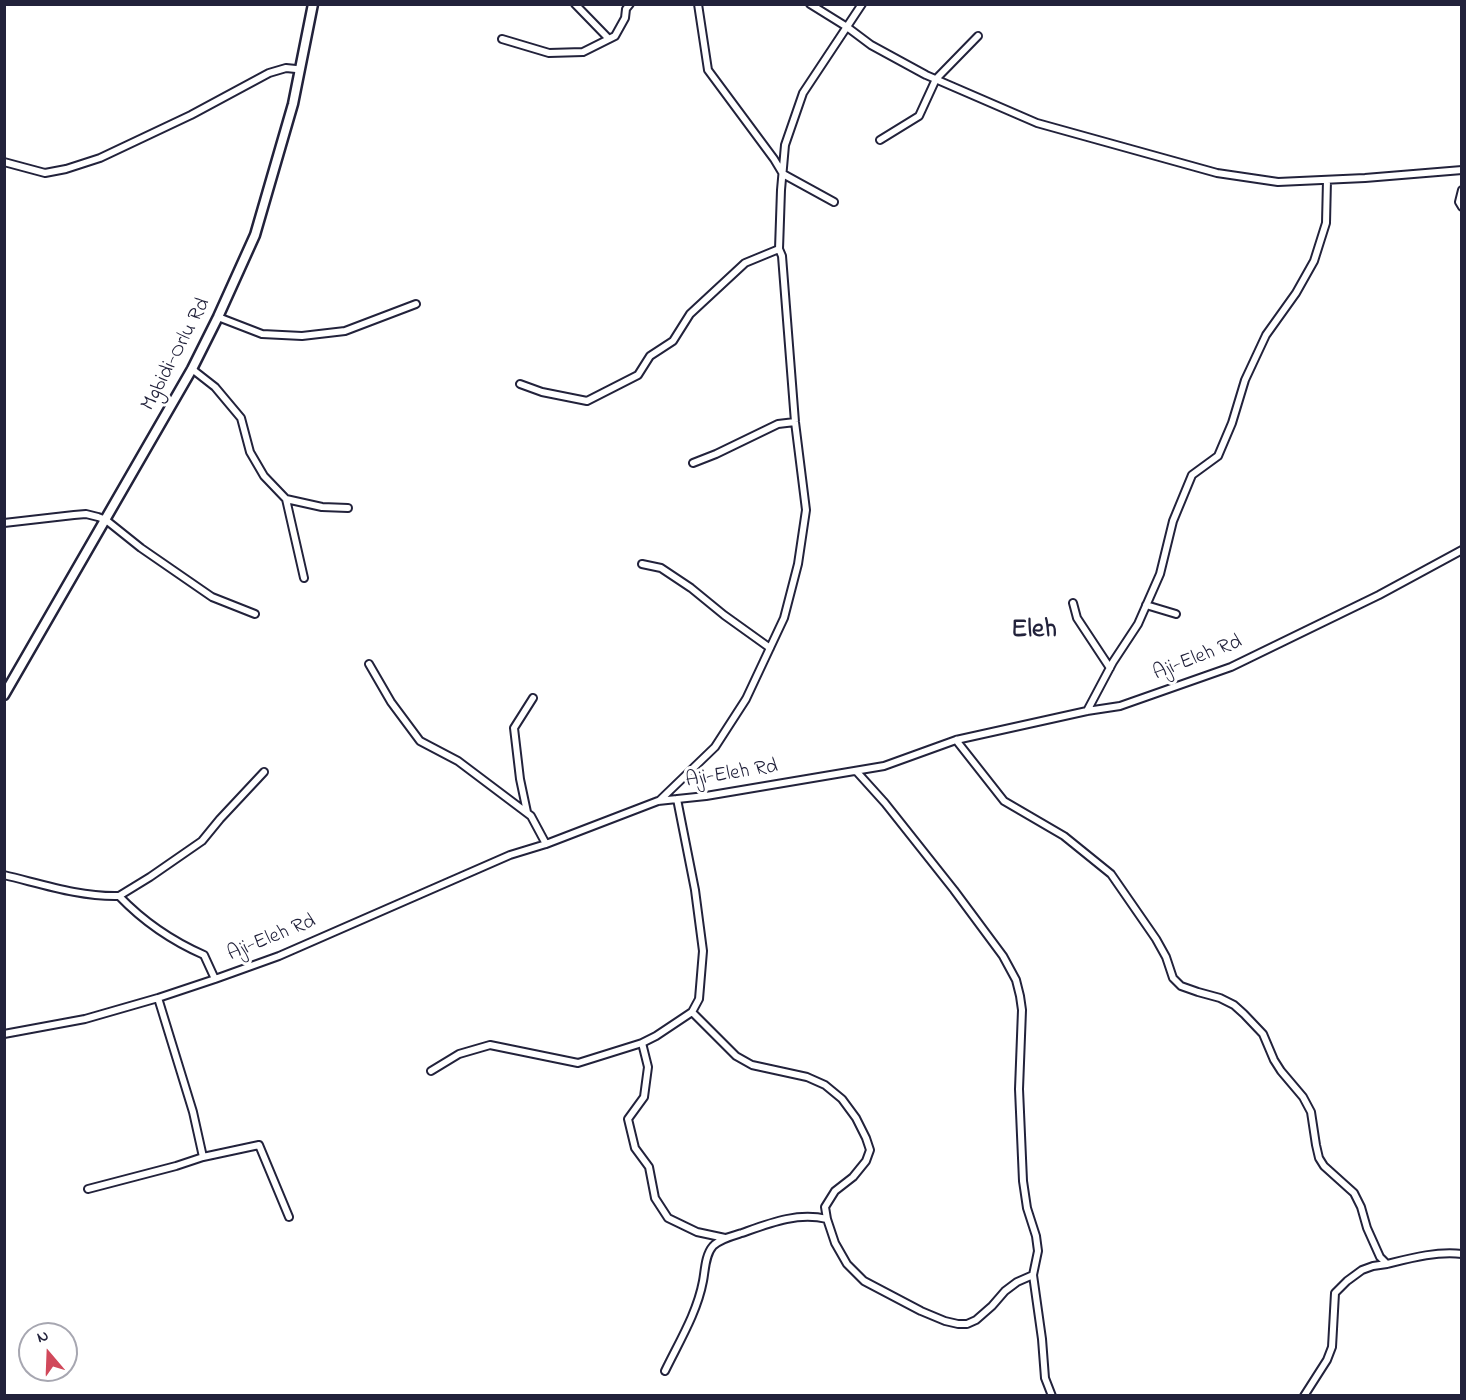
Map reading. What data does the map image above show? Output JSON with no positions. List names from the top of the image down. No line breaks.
{"streets":{"main road":["Mgbidi-Orlu Rd"],"street":["Aji-Eleh Rd"]},"districts":["Eleh"],"north":"top"}
